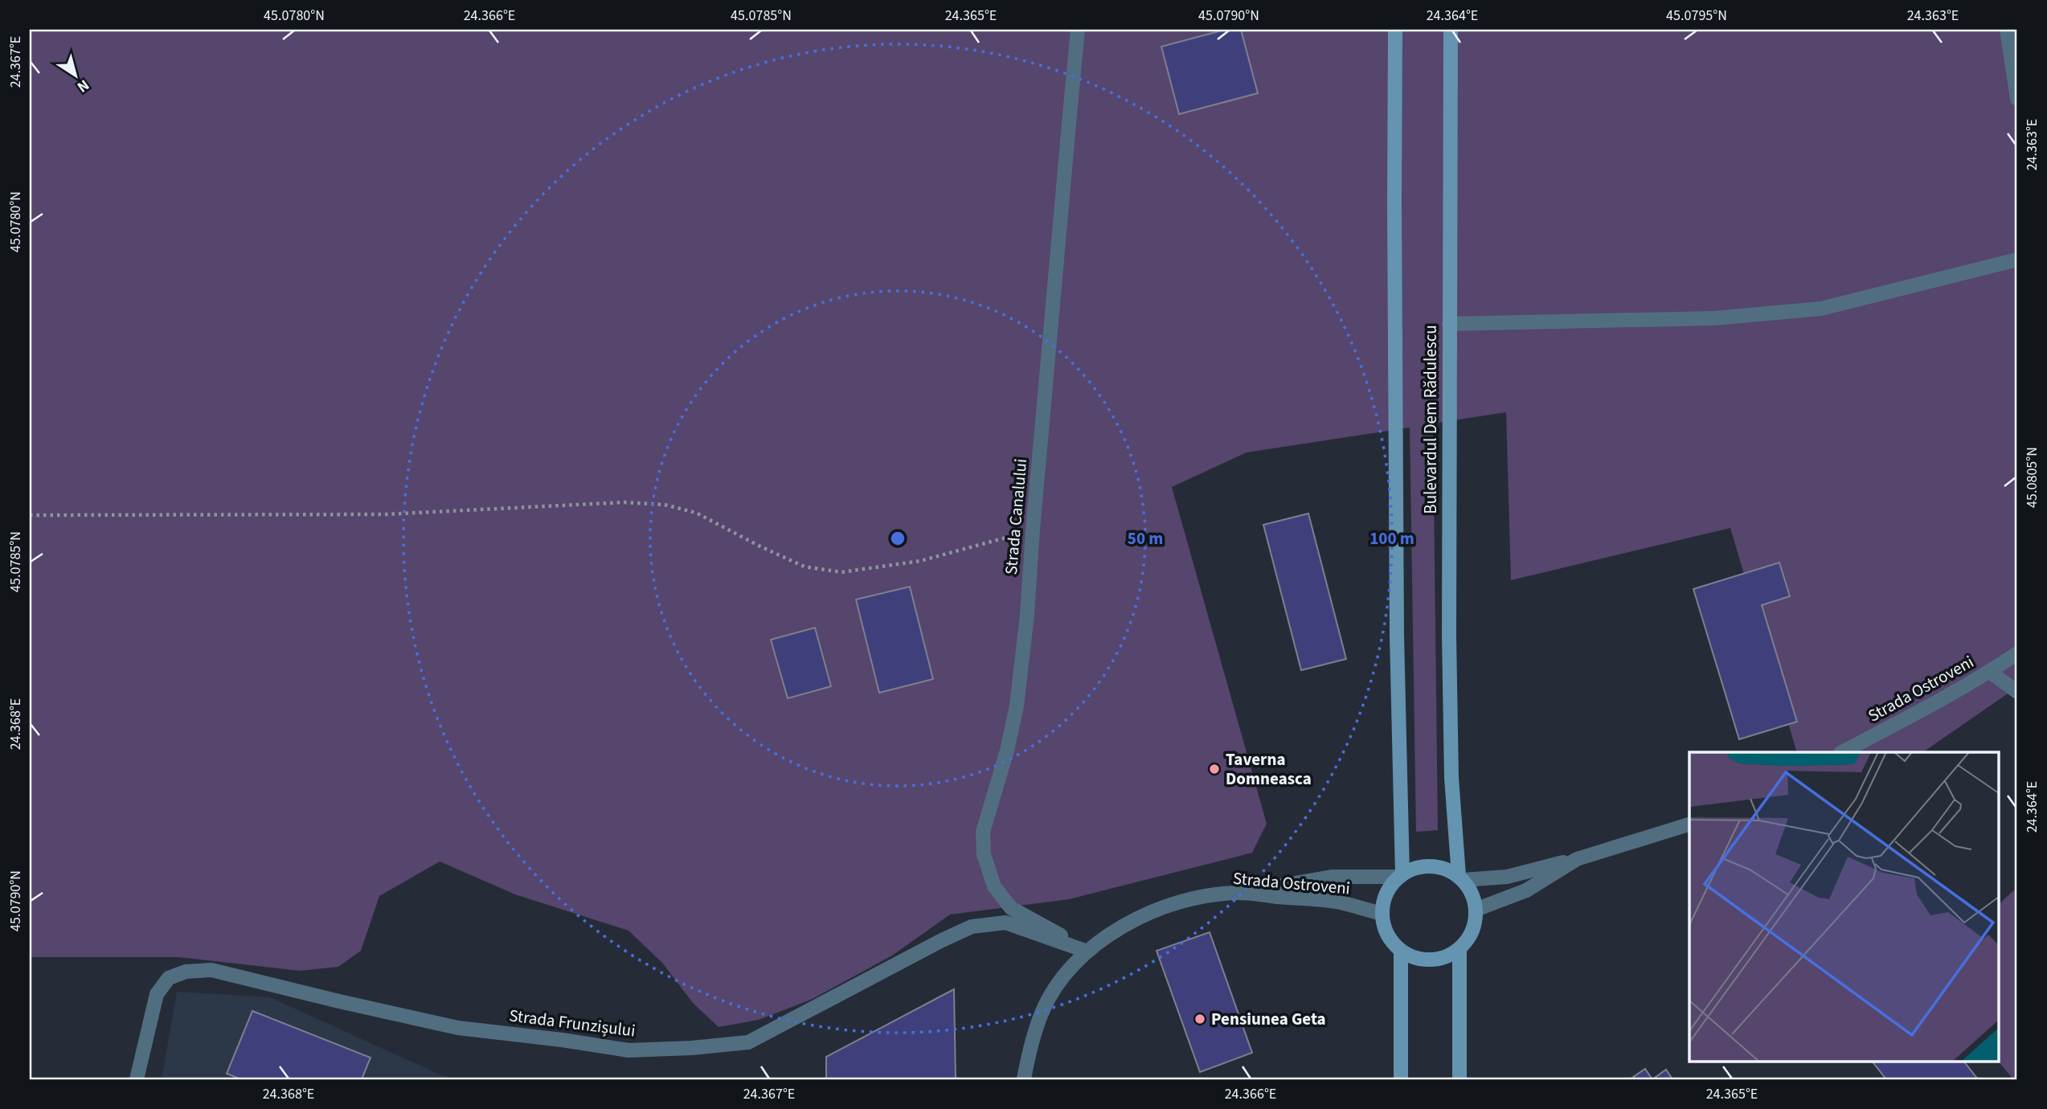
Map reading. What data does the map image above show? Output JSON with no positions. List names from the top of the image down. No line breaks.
{"streets":{"main road":["Bulevardul Dem Rădulescu"],"street":["Strada Canalului","Strada Ostroveni","Strada Frunzișului"]},"crossings":[["Bulevardul Dem Rădulescu","Strada Ostroveni"],["Strada Canalului","Strada Ostroveni"],["Strada Canalului","Strada Frunzișului"],["Strada Ostroveni","Strada Frunzișului"]],"places":["Taverna Domneasca","Pensiunea Geta"],"north":"bottom right","coordinates":["45.0780°N","24.366°E","45.0785°N","24.365°E","45.0790°N","24.364°E","45.0795°N","24.363°E","24.367°E","45.0805°N","24.368°E"],"rings":["50 m","100 m"]}
